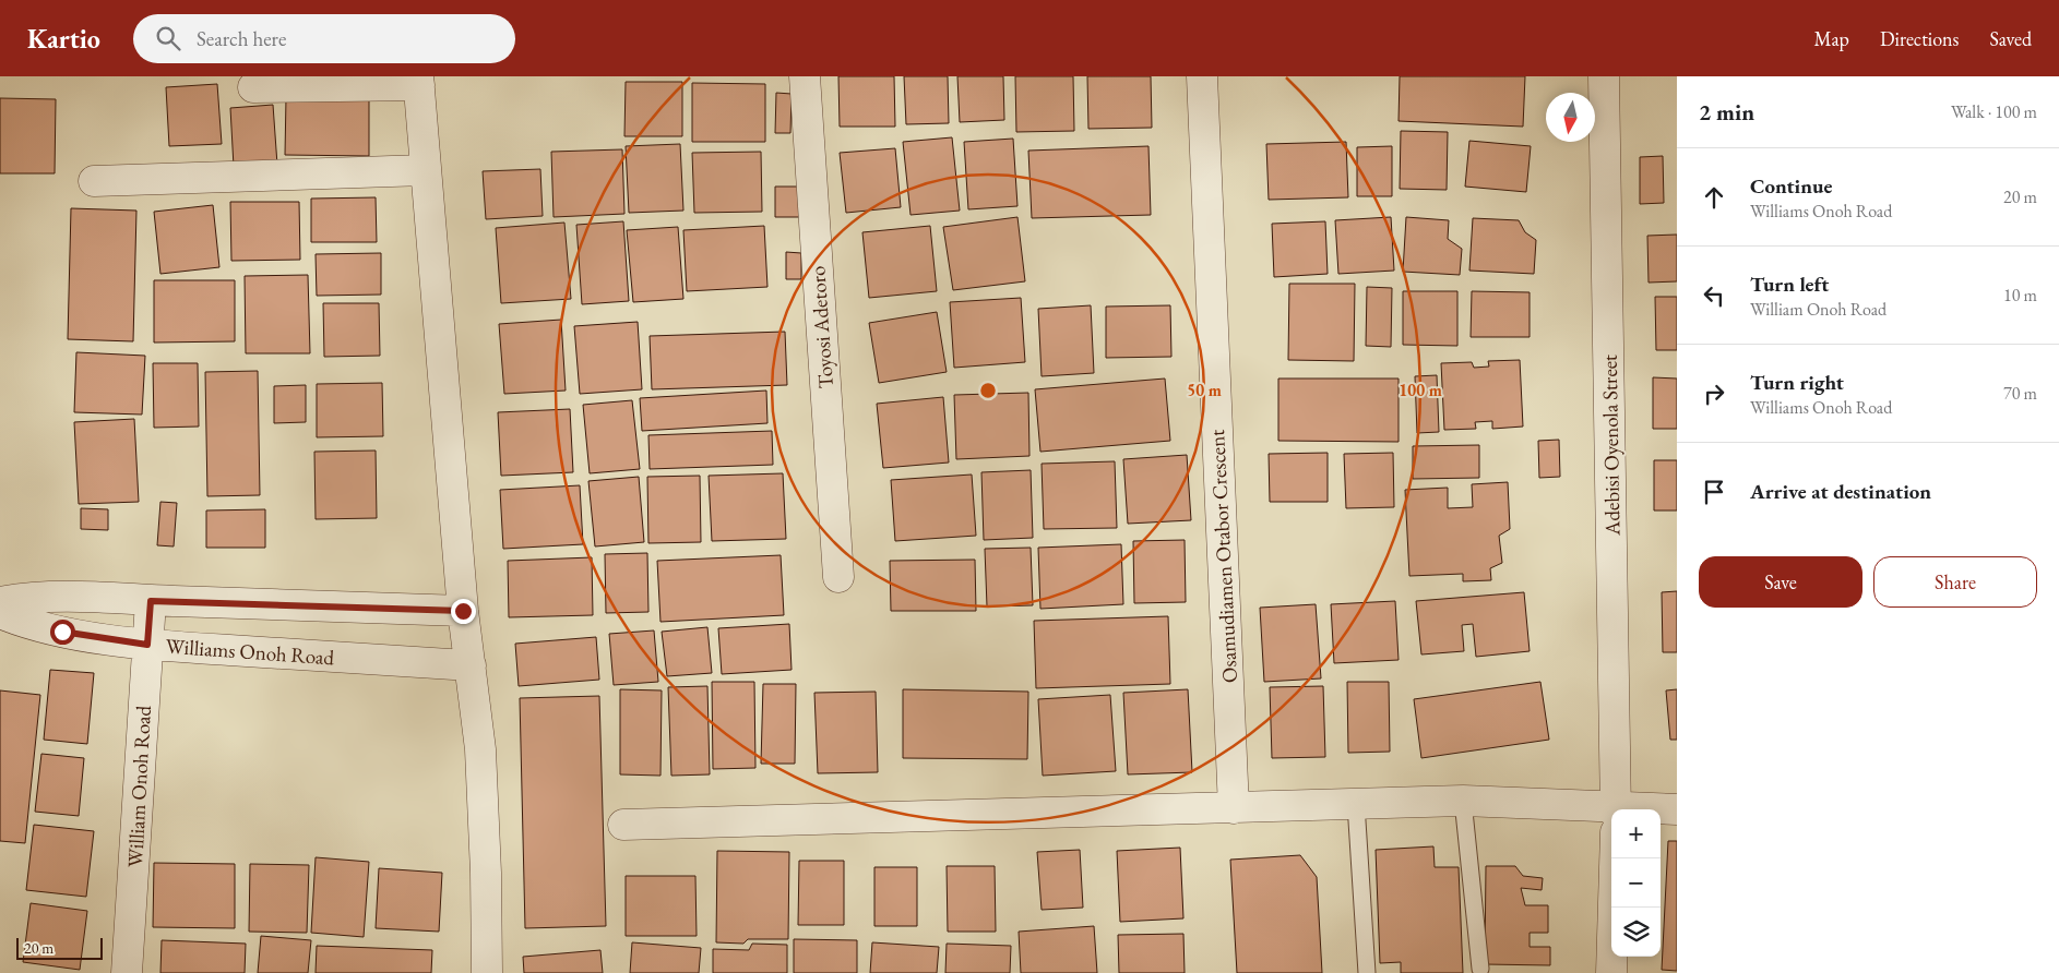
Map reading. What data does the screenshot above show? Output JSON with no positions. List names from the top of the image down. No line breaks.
{"streets":{"street":["Toyosi Adetoro","Adebisi Oyenola Street","Osamudiamen Otabor Crescent","Williams Onoh Road","William Onoh Road"]},"crossings":[["Williams Onoh Road","William Onoh Road"]],"scale_bar":"20 m","north":"bottom","page":{"header":"Kartio","search":"Search here","nav":["Map","Directions","Saved"],"heading":["2 min","Walk · 100 m"],"list":[["Continue","Williams Onoh Road","20 m"],["Turn left","William Onoh Road","10 m"],["Turn right","Williams Onoh Road","70 m"],"Arrive at destination"],"buttons":["Save","Share"],"map_buttons":["+","−"],"scale":"20 m"},"rings":["50 m","100 m"]}
